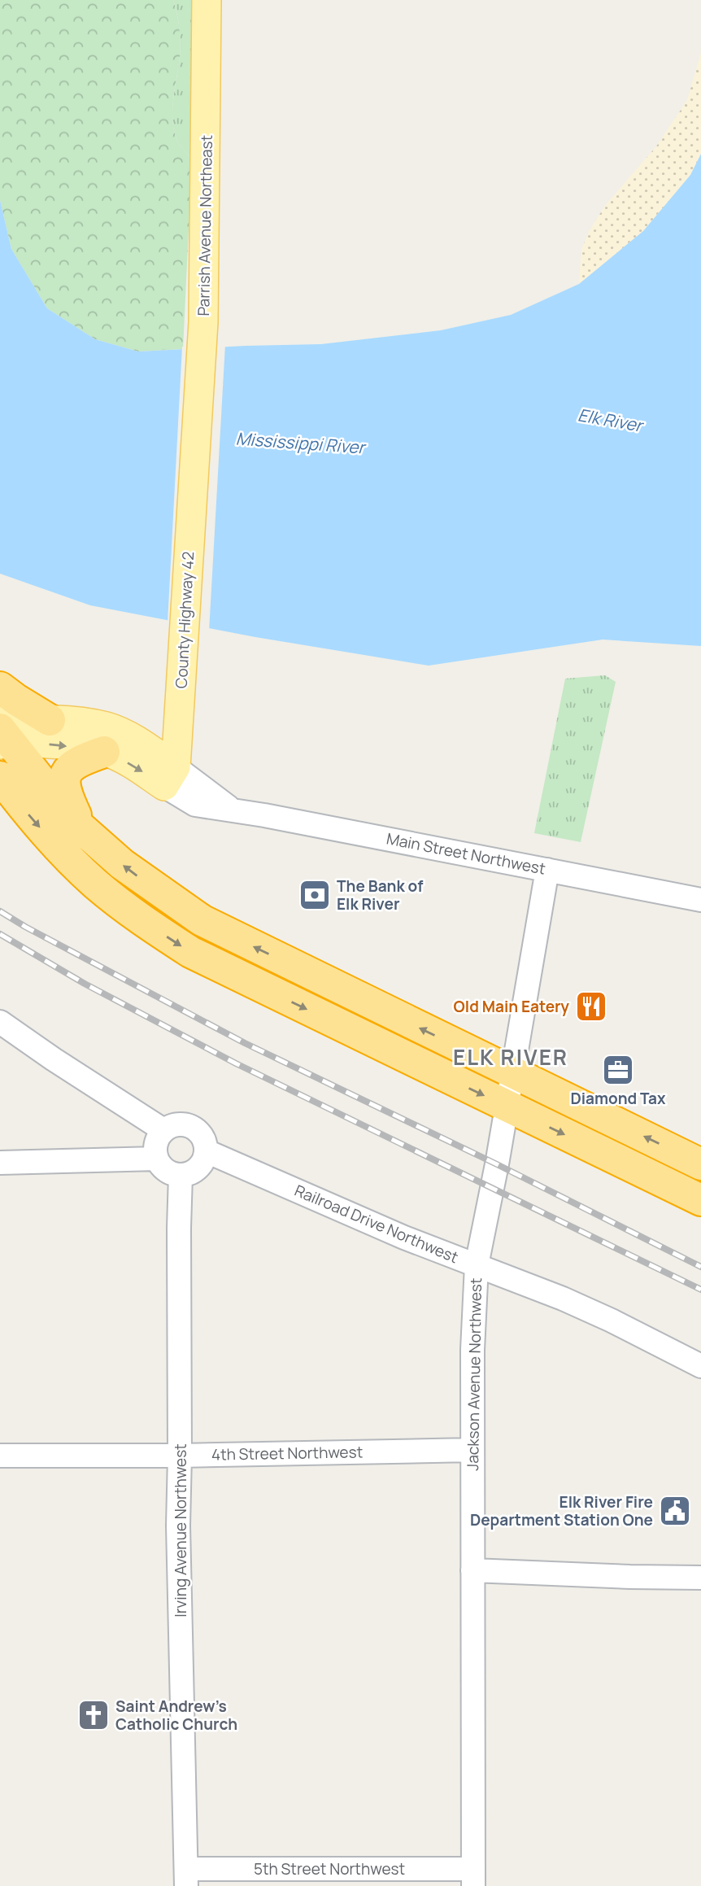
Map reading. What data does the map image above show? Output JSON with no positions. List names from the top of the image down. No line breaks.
{"streets":{"main road":["Parrish Avenue Northeast","County Highway 42","Main Street Northwest"],"street":["Railroad Drive Northwest","Jackson Avenue Northwest","4th Street Northwest","Irving Avenue Northwest","5th Street Northwest"]},"crossings":[["Parrish Avenue Northeast","County Highway 42"],["County Highway 42","Main Street Northwest"],["Main Street Northwest","Jackson Avenue Northwest"],["Railroad Drive Northwest","Jackson Avenue Northwest"],["Railroad Drive Northwest","Irving Avenue Northwest"],["Jackson Avenue Northwest","4th Street Northwest"],["Jackson Avenue Northwest","5th Street Northwest"],["4th Street Northwest","Irving Avenue Northwest"],["Irving Avenue Northwest","5th Street Northwest"]],"districts":["ELK RIVER"],"water":["Elk River","Mississippi River"],"places":{"bank":["The Bank of Elk River"],"restaurant":["Old Main Eatery"],"office":["Diamond Tax"],"public building":["Elk River Fire Department Station One"],"church":["Saint Andrew’s Catholic Church"]}}
